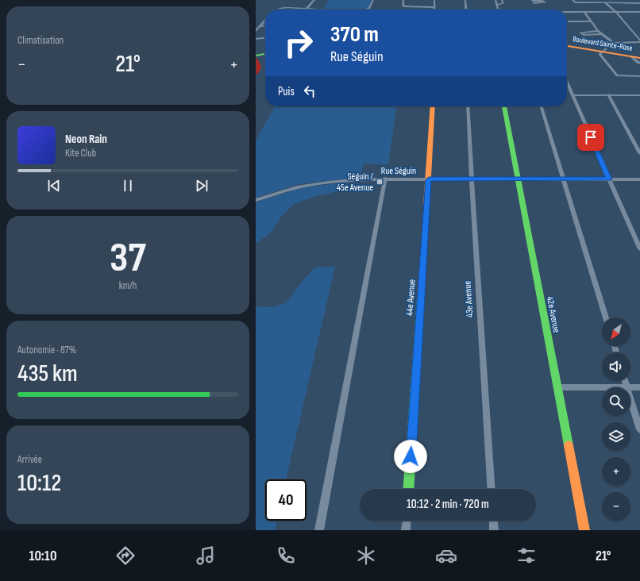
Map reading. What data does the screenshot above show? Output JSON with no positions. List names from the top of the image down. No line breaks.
{"streets":{"main road":["Boulevard Sainte-Rose","44e Avenue","42e Avenue"],"street":["Rue Séguin","43e Avenue"]},"crossings":[["Rue Séguin","44e Avenue"],["Rue Séguin","43e Avenue"],["Rue Séguin","42e Avenue"]],"places":{"transit":["Séguin / 45e Avenue"]},"north":"bottom left","page":{"tile":["Climatisation",["37","km/h"],["Autonomie · 87%","435 km"],["Arrivée","10:12"]],"turn":["370 m","Rue Séguin"],"heat":["−","21°","+"],"then":"Puis","song":["Neon Rain","Kite Club"],"map_buttons":["+","−"],"limit":"40","trip":"10:12 · 2 min · 720 m","tabs":["10:10","21°"]}}
